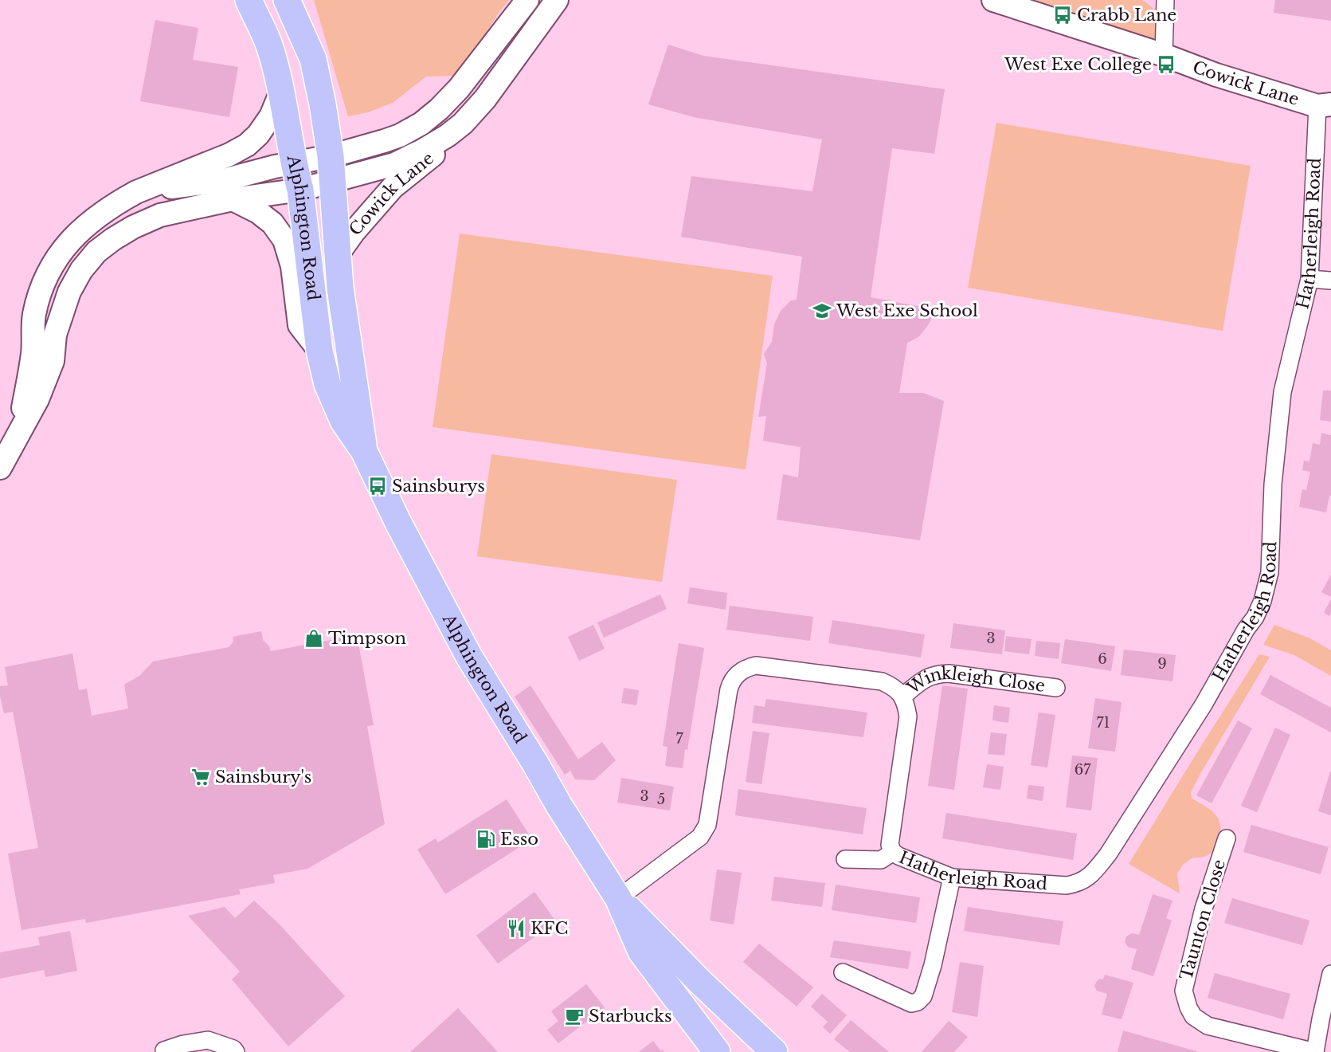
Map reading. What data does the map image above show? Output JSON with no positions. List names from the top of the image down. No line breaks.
{"streets":{"highway":["Alphington Road"],"street":["Cowick Lane","Hatherleigh Road","Winkleigh Close","Taunton Close"]},"crossings":[["Cowick Lane","Alphington Road"],["Cowick Lane","Hatherleigh Road"],["Hatherleigh Road","Winkleigh Close"]],"places":{"bus stop":["Crabb Lane","West Exe College","Sainsburys"],"school or university":["West Exe School"],"shop":["Timpson"],"supermarket":["Sainsbury's"],"fuel station":["Esso"],"restaurant":["KFC"],"cafe":["Starbucks"]},"house_numbers":["3","6","9","71","7","67","3","5"]}
